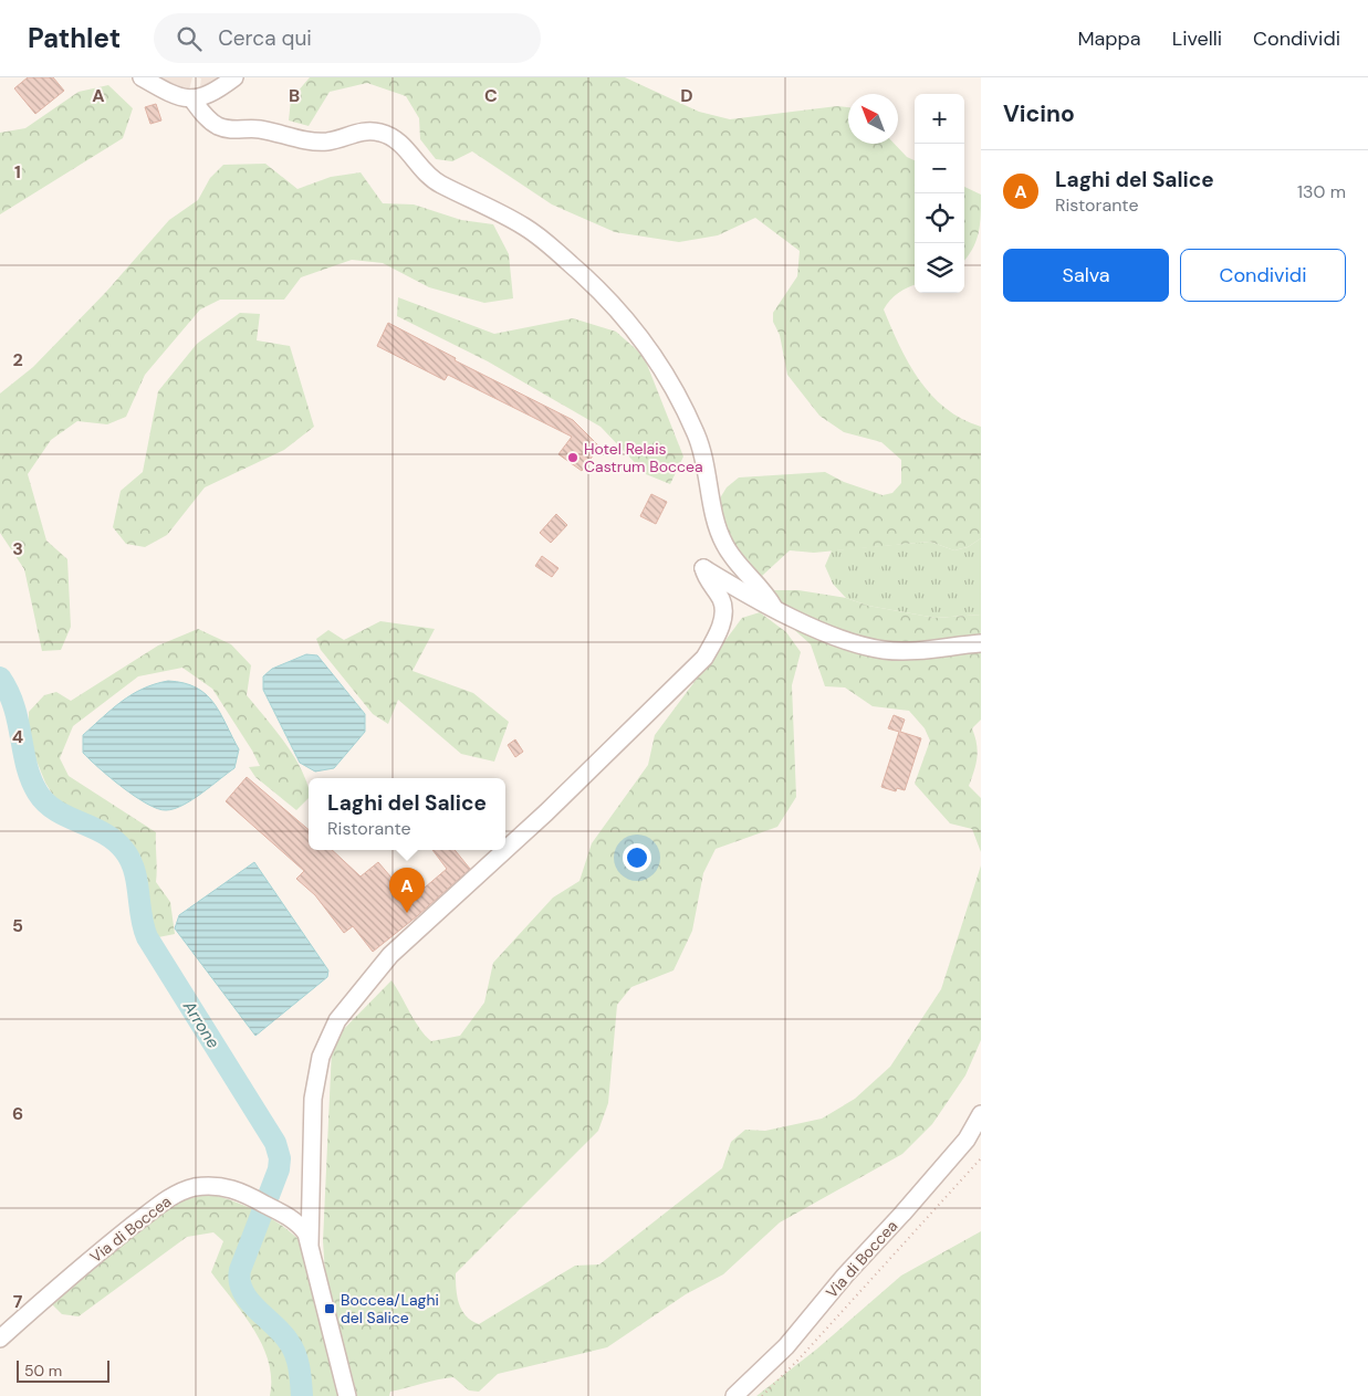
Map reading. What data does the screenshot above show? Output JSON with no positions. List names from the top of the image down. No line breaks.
{"streets":{"street":["Via di Boccea"]},"water":["Arrone"],"places":{"other":["Hotel Relais Castrum Boccea"],"transit":["Boccea/Laghi del Salice"]},"scale_bar":"50 m","north":"top left","page":{"header":"Pathlet","search":"Cerca qui","nav":["Mappa","Livelli","Condividi"],"heading":"Vicino","map_buttons":["+","−"],"list":[{"mark":"A","name":"Laghi del Salice","note":"Ristorante","value":"130 m"}],"buttons":["Salva","Condividi"],"popup":["Laghi del Salice","Ristorante"],"pins":"A","scale":"50 m"},"grid":{"columns":["A","B","C","D"],"rows":["1","2","3","4","5","6","7"]}}
